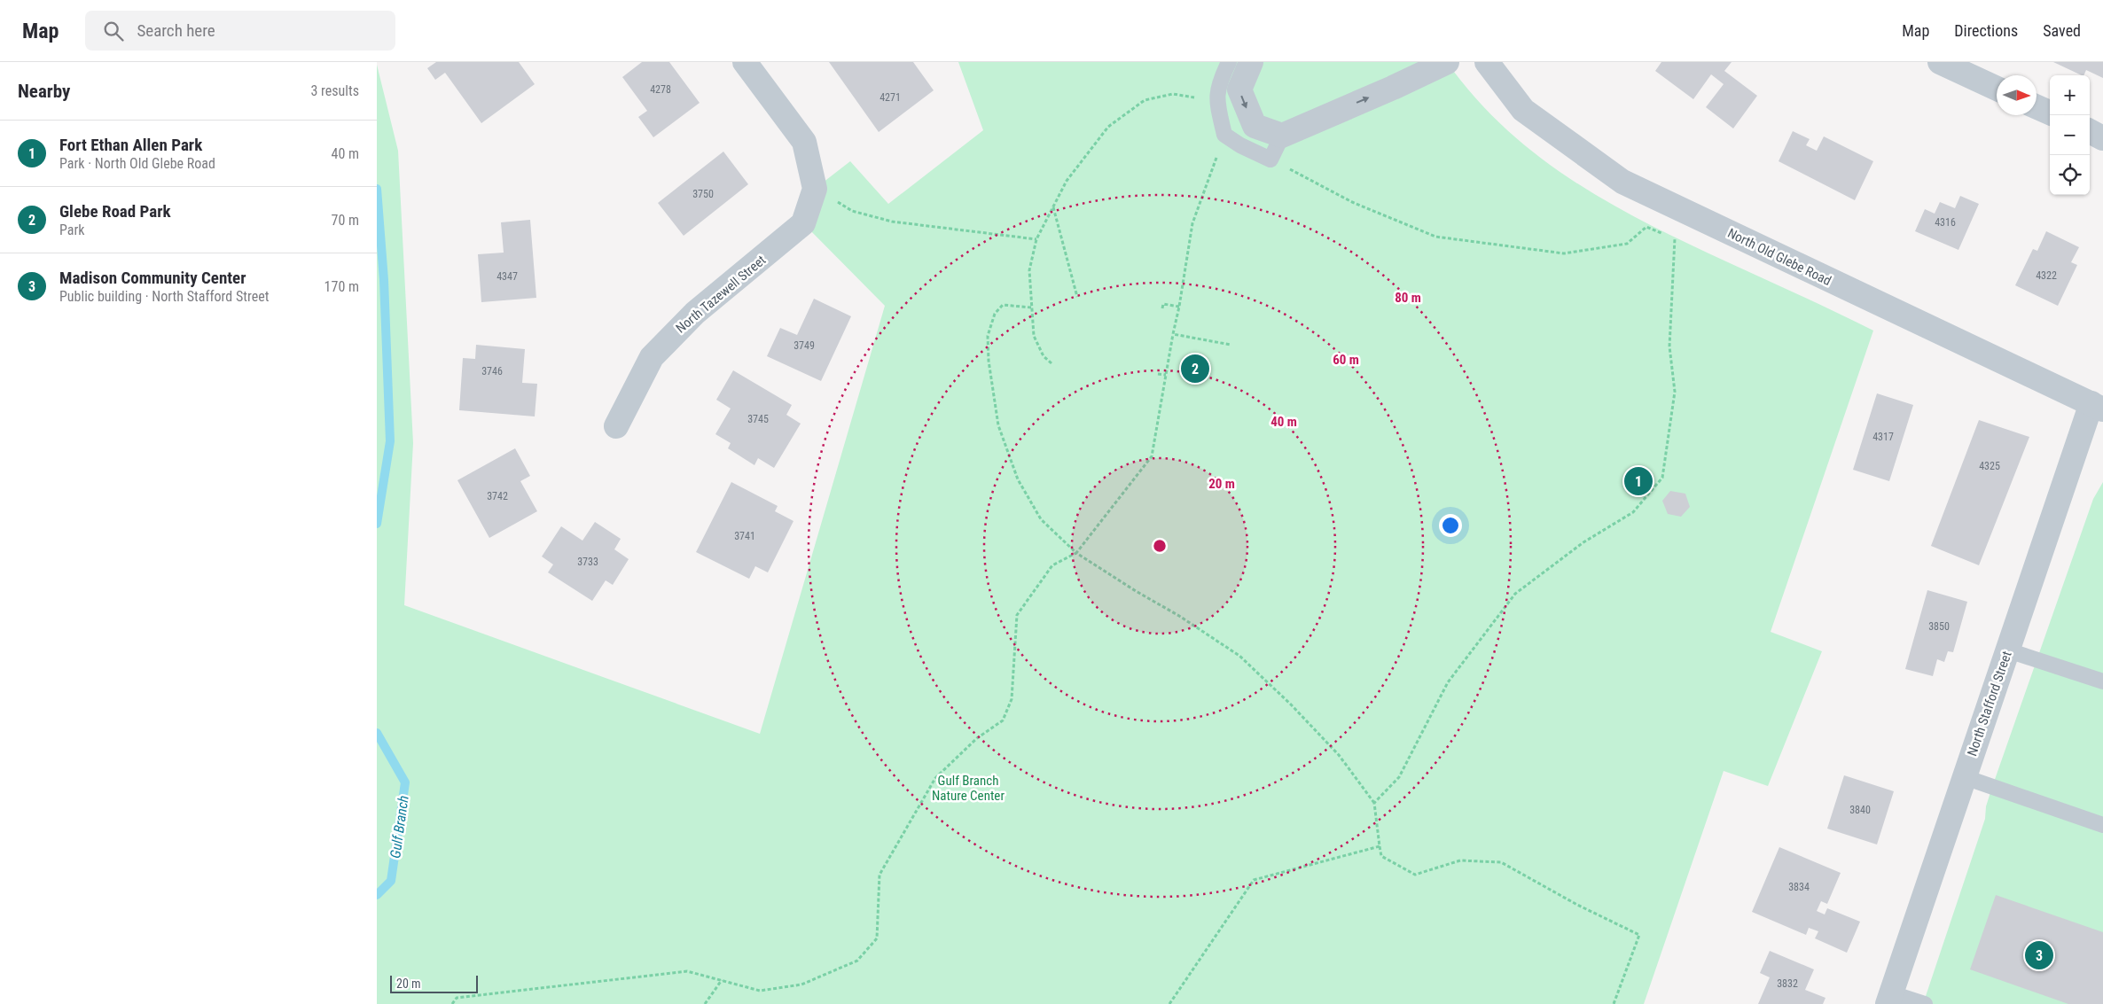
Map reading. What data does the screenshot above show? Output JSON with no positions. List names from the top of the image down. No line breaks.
{"streets":{"street":["North Old Glebe Road","North Tazewell Street","North Stafford Street"]},"crossings":[["North Old Glebe Road","North Stafford Street"]],"water":["Gulf Branch"],"parks":["Gulf Branch Nature Center"],"house_numbers":["4278","4271","3750","4316","4322","4347","3749","3746","3745","4317","4325","3742","3741","3733","3850","3840","3834","3832"],"scale_bar":"20 m","north":"right","page":{"header":"Map","search":"Search here","nav":["Map","Directions","Saved"],"heading":["Nearby","3 results"],"map_buttons":["+","−"],"list":[{"mark":"1","name":"Fort Ethan Allen Park","note":"Park · North Old Glebe Road","value":"40 m"},{"mark":"2","name":"Glebe Road Park","note":"Park","value":"70 m"},{"mark":"3","name":"Madison Community Center","note":"Public building · North Stafford Street","value":"170 m"}],"pins":["2","1","3"],"scale":"20 m"},"rings":["80 m","60 m","40 m","20 m"]}
